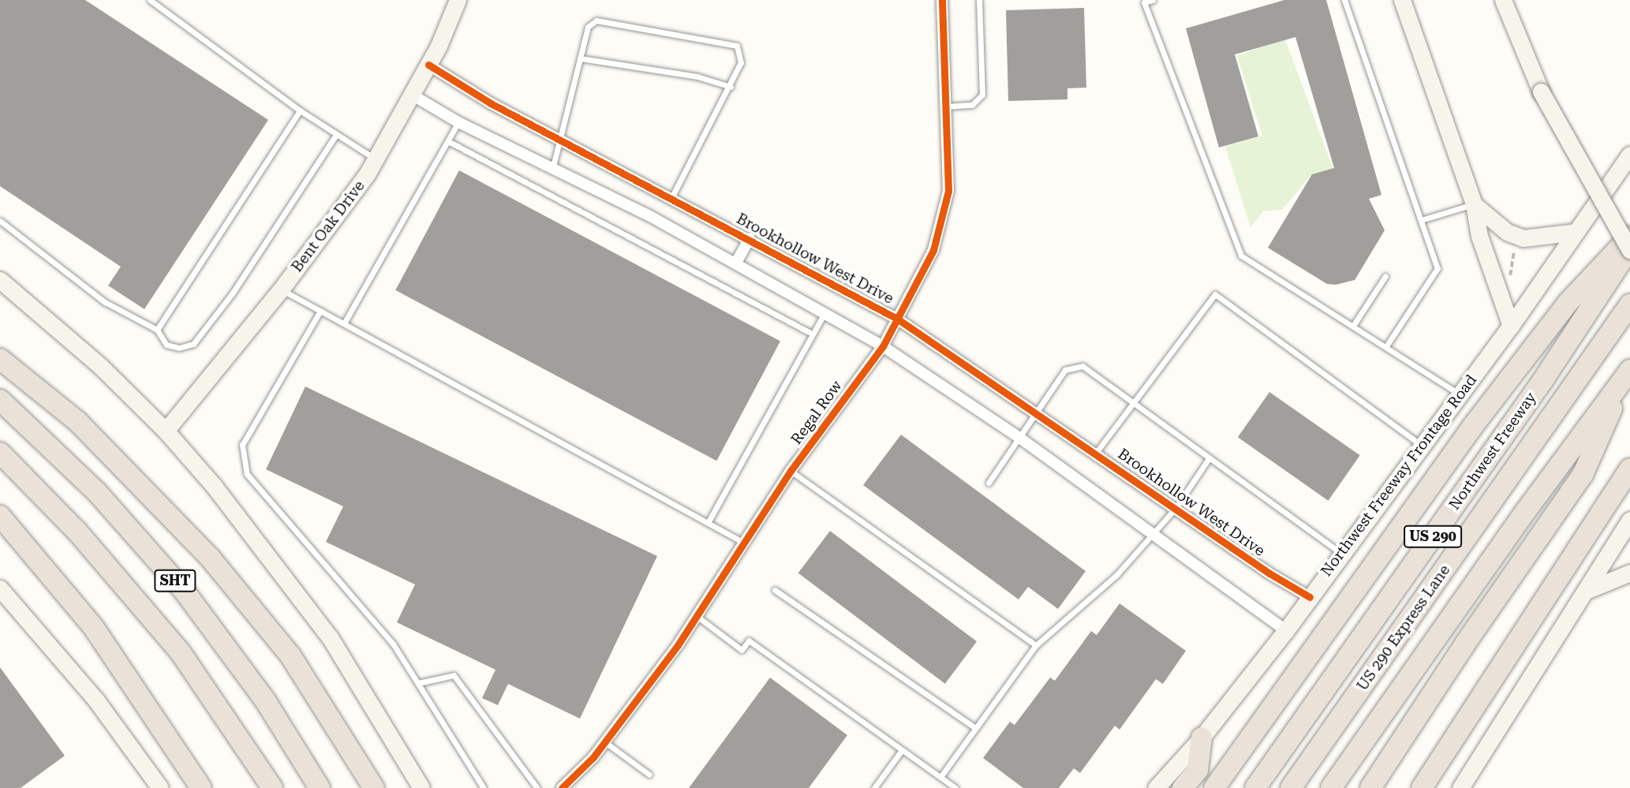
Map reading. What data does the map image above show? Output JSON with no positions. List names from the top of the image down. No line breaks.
{"streets":{"highway":["Northwest Freeway","US 290","SHT","US 290 Express Lane"],"main road":["Bent Oak Drive","Northwest Freeway Frontage Road"],"street":["Brookhollow West Drive","Regal Row"]},"crossings":[["Bent Oak Drive","Brookhollow West Drive"],["Brookhollow West Drive","Regal Row"],["Brookhollow West Drive","Northwest Freeway Frontage Road"]]}
